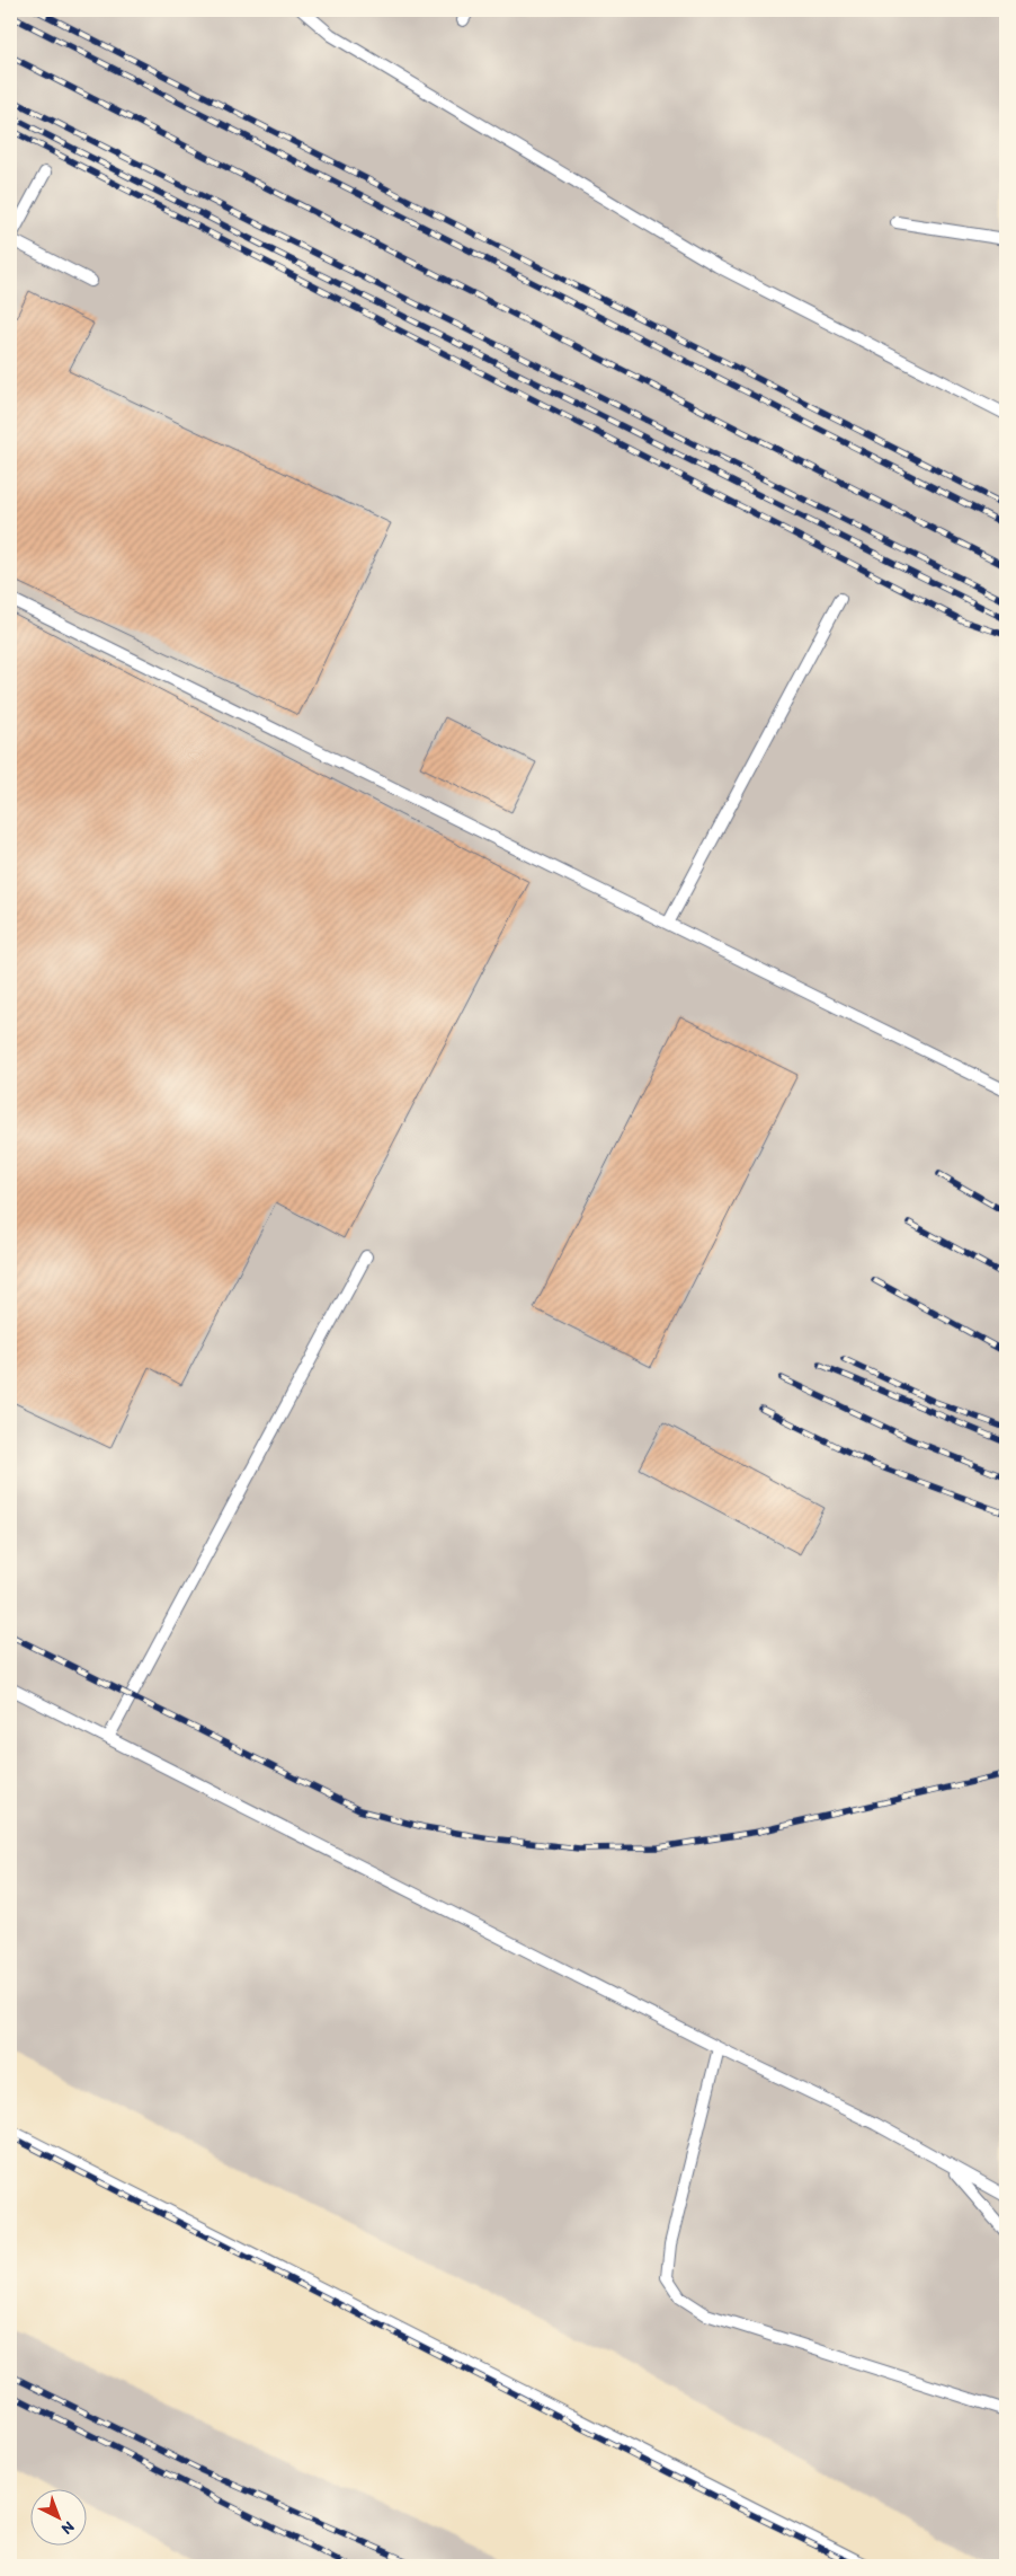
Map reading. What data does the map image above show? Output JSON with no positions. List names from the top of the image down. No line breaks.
{"north":"bottom right"}
